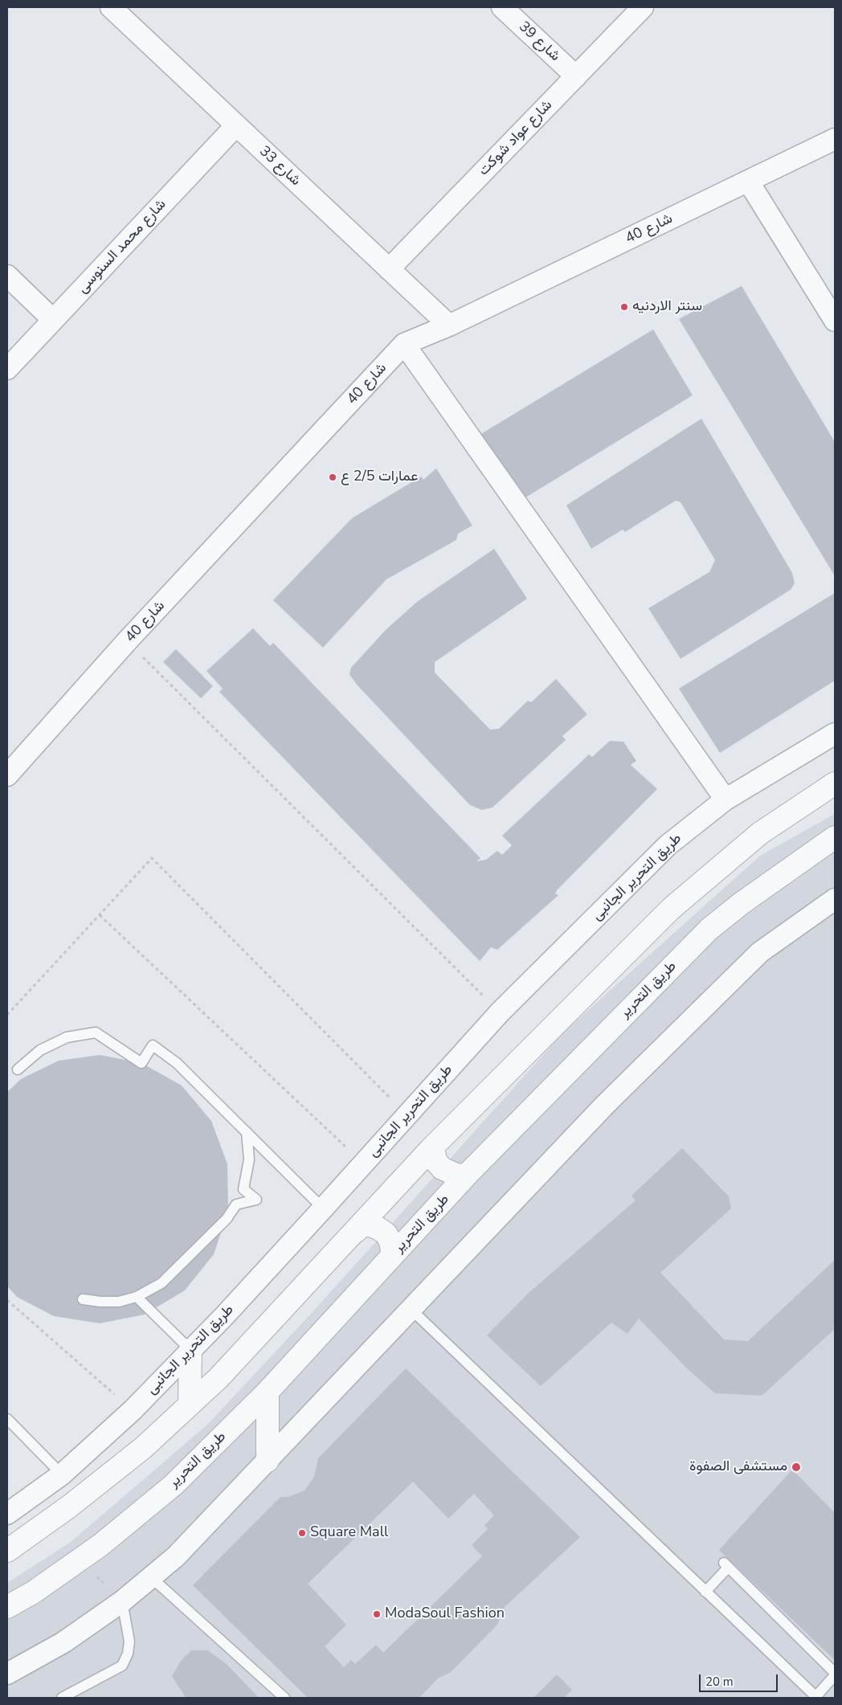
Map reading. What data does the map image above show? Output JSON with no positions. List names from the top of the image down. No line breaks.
{"streets":{"street":["شارع 39","شارع عواد شوكت","شارع 33","شارع 40","شارع محمد السنوسى","طريق التحرير الجانبى","طريق التحرير"]},"crossings":[["شارع 39","شارع عواد شوكت"],["شارع عواد شوكت","شارع 33"],["شارع 33","شارع 40"],["شارع 33","شارع محمد السنوسى"]],"places":["سنتر الاردنيه","عمارات 2/5 ع","مستشفى الصفوة","Square Mall","ModaSoul Fashion"],"scale_bar":"20 m"}
